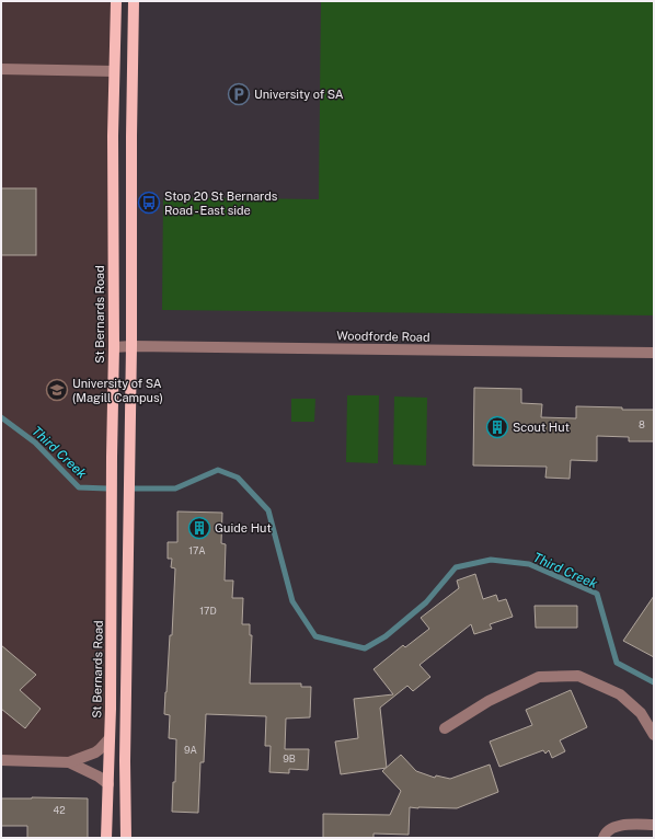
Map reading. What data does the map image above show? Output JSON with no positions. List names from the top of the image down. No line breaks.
{"streets":{"main road":["St Bernards Road"],"street":["Woodforde Road"]},"crossings":[["St Bernards Road","Woodforde Road"]],"water":["Third Creek"],"places":{"parking":["University of SA"],"bus stop":["Stop 20 St Bernards Road - East side"],"school or university":["University of SA (Magill Campus)"],"building":["Scout Hut","Guide Hut"]},"house_numbers":["8","17A","17D","9A","9B","42"]}
